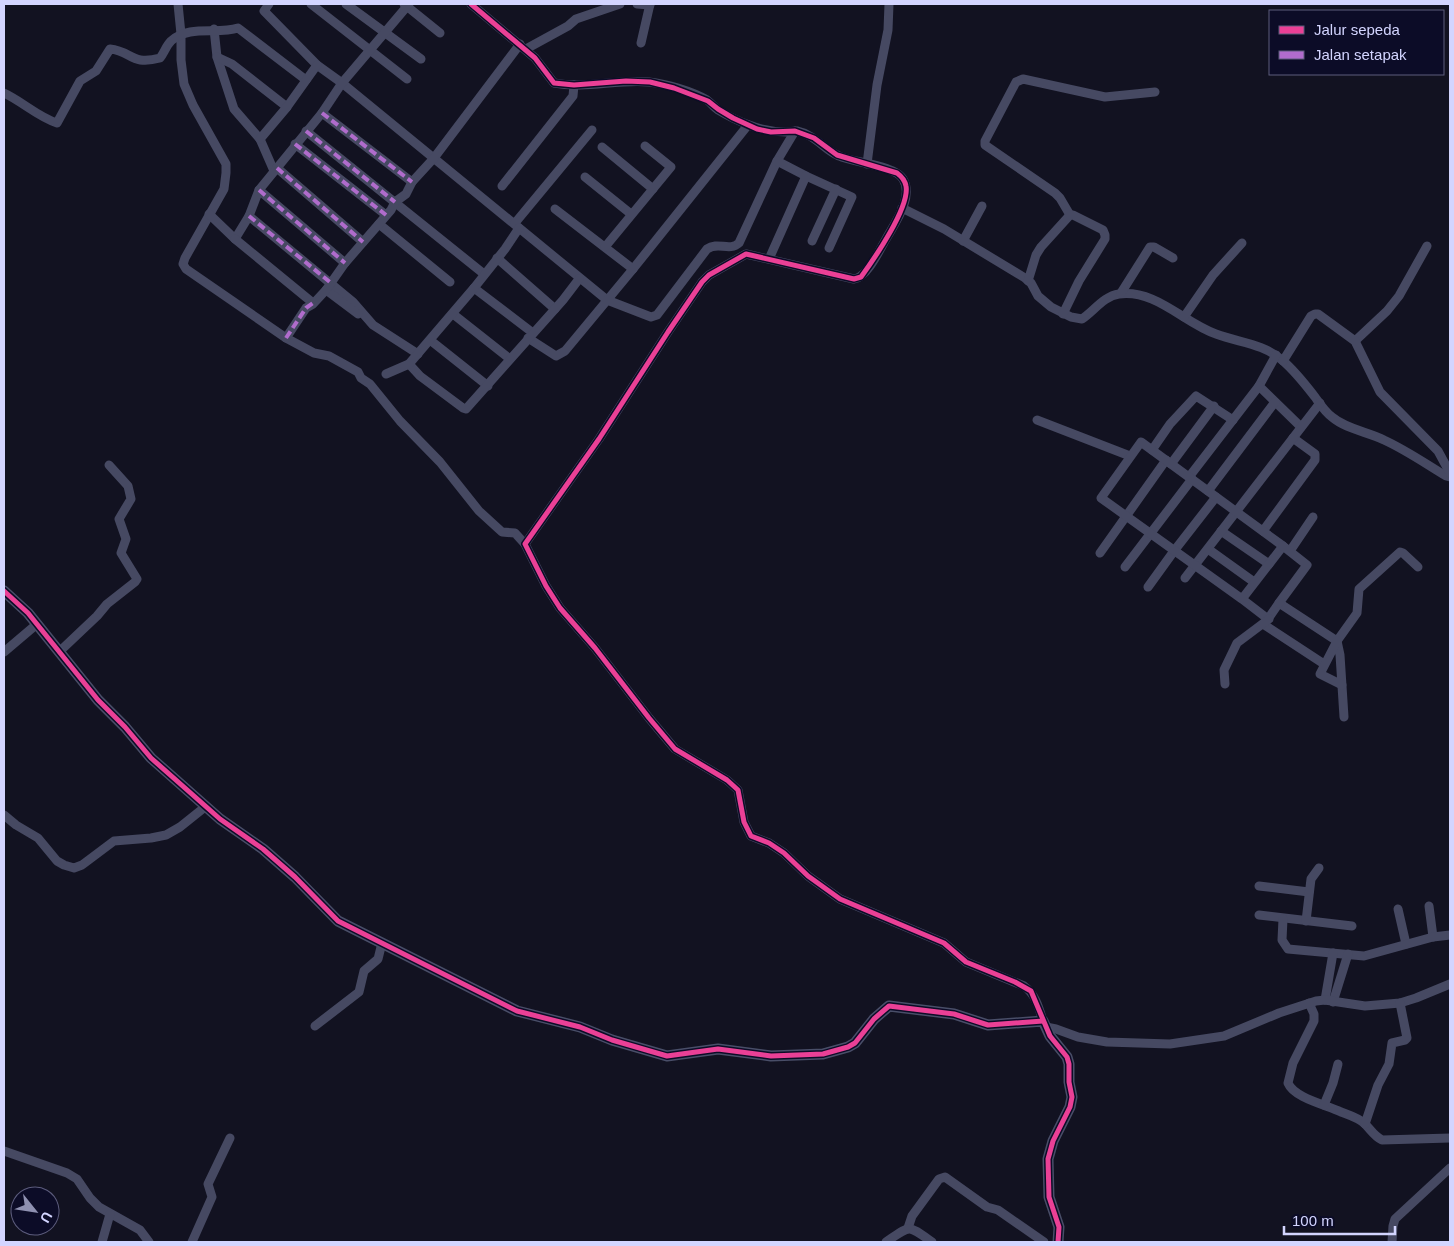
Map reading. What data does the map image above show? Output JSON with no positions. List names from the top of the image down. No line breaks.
{"legend":["Jalur sepeda","Jalan setapak"],"scale_bar":"100 m","north":"bottom right"}
